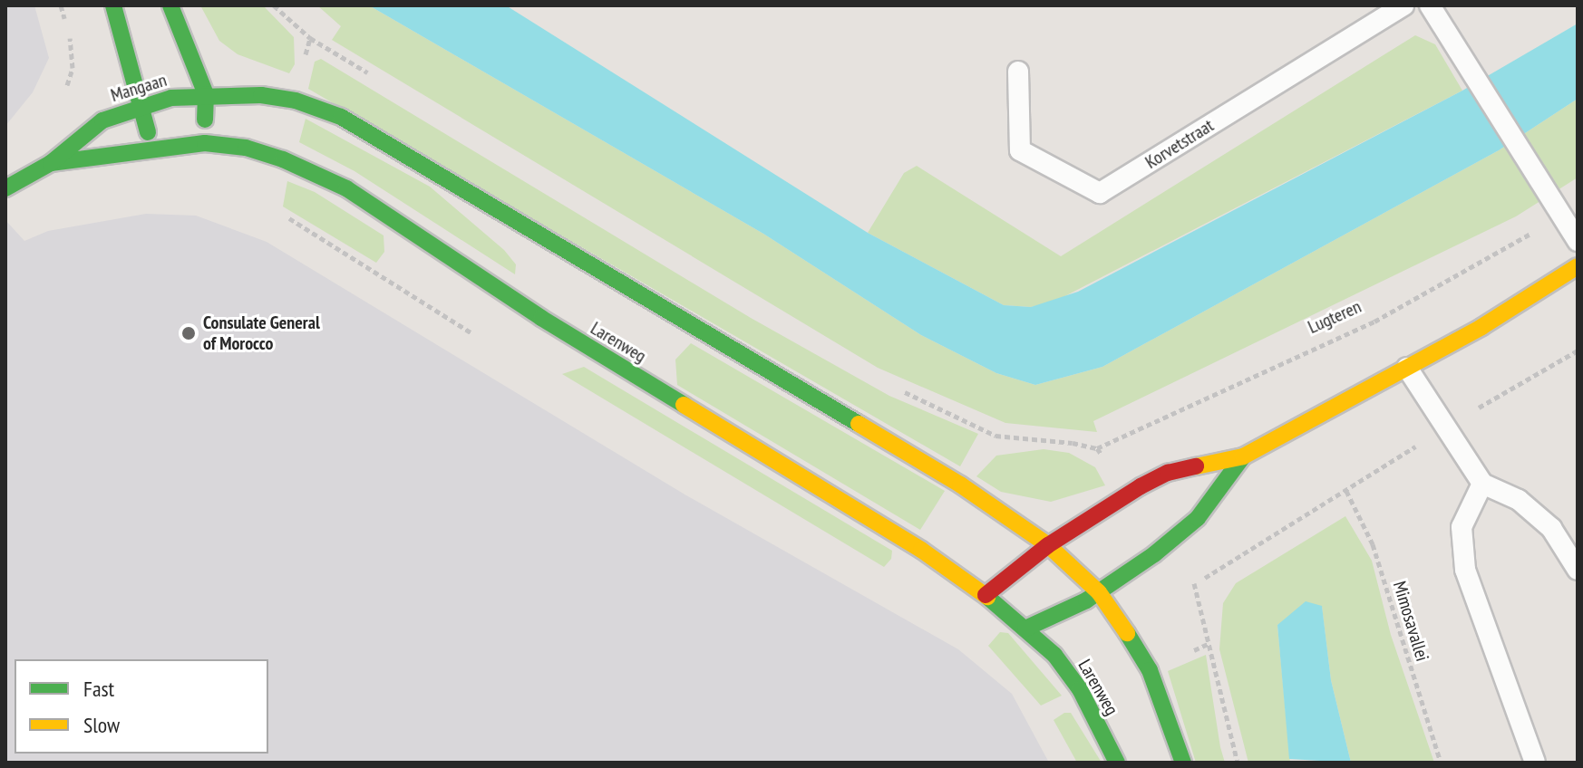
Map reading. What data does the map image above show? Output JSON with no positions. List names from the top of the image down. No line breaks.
{"streets":{"street":["Mangaan","Larenweg"],"lane":["Korvetstraat"],"path":["Lugteren","Mimosavallei"]},"crossings":[["Mangaan","Larenweg"]],"places":["Consulate General of Morocco"],"legend":["Fast","Slow"]}
